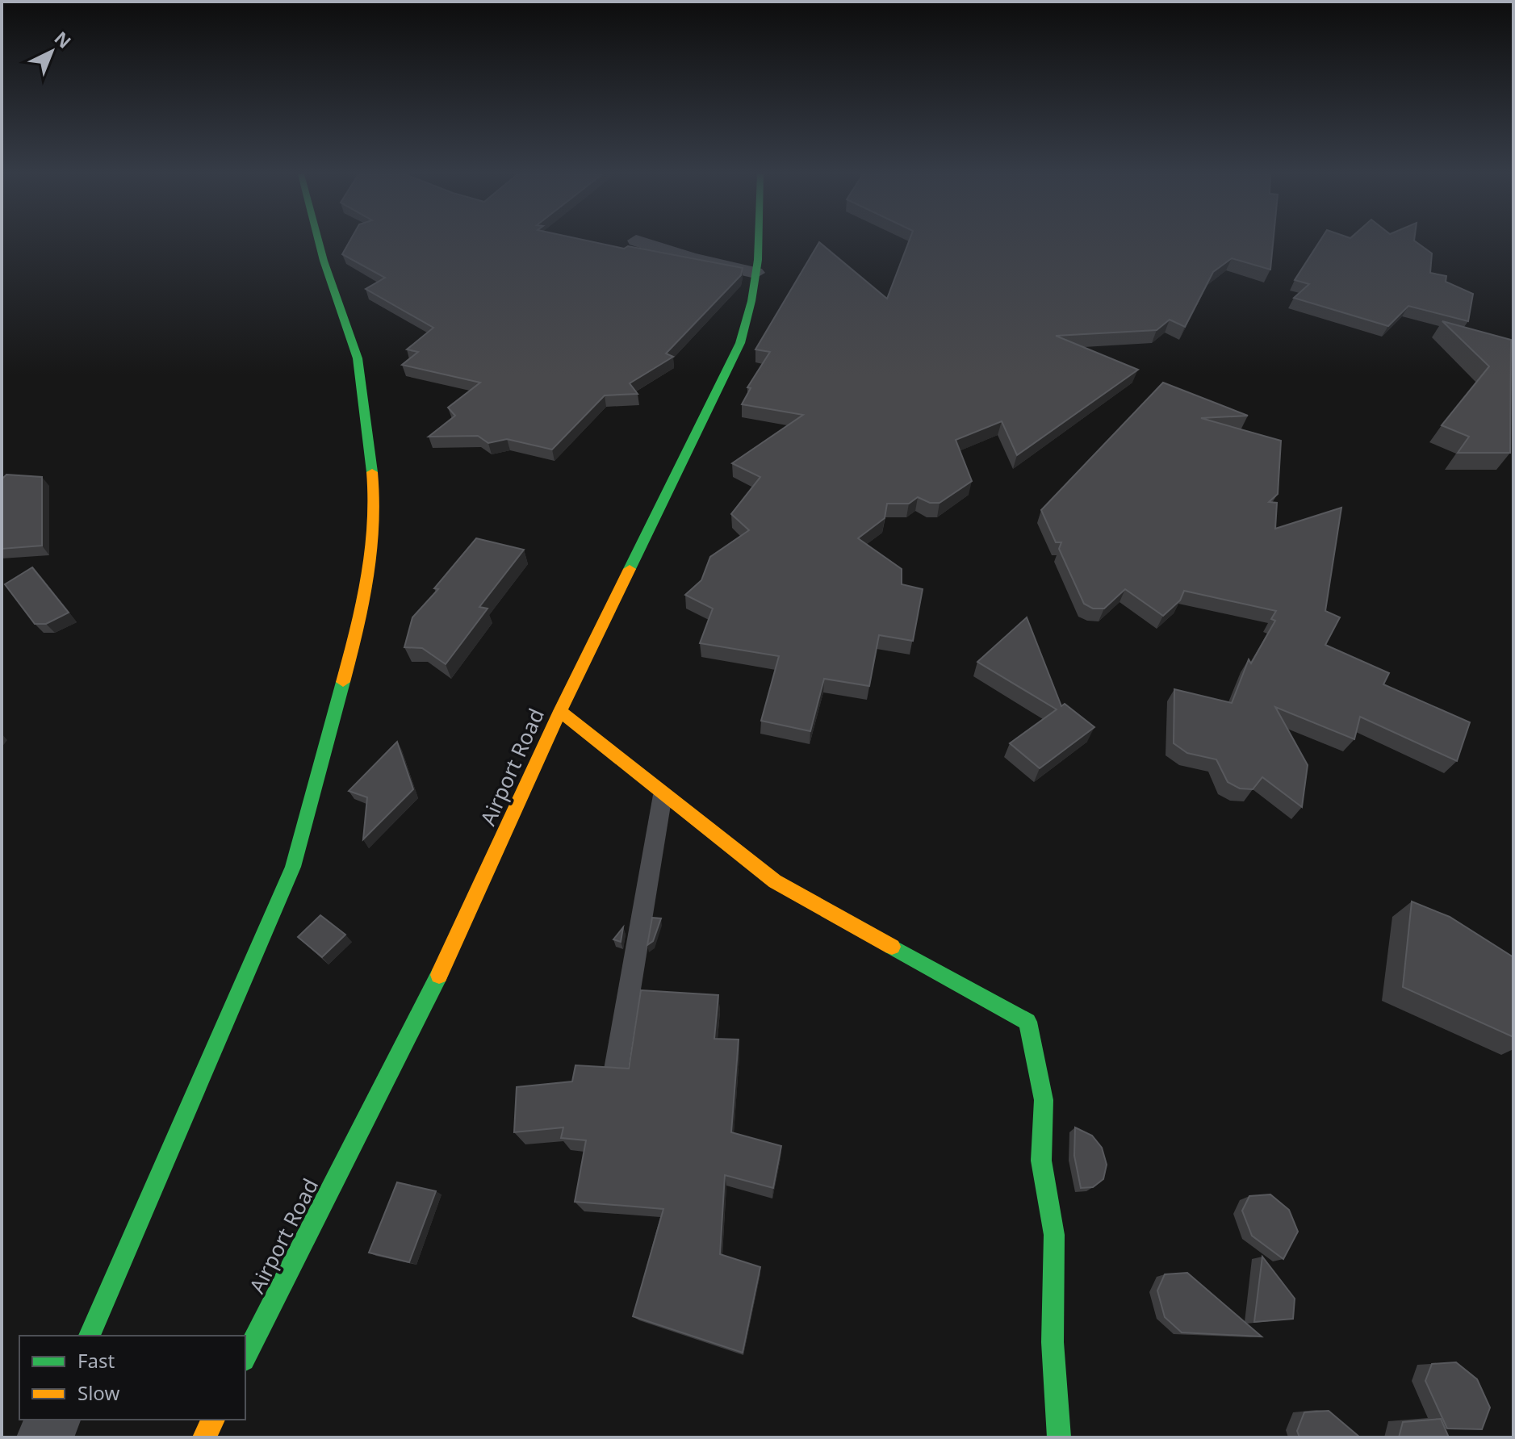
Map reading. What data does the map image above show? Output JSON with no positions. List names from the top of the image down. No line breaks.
{"streets":{"street":["Airport Road"]},"legend":["Fast","Slow"],"north":"top right"}
